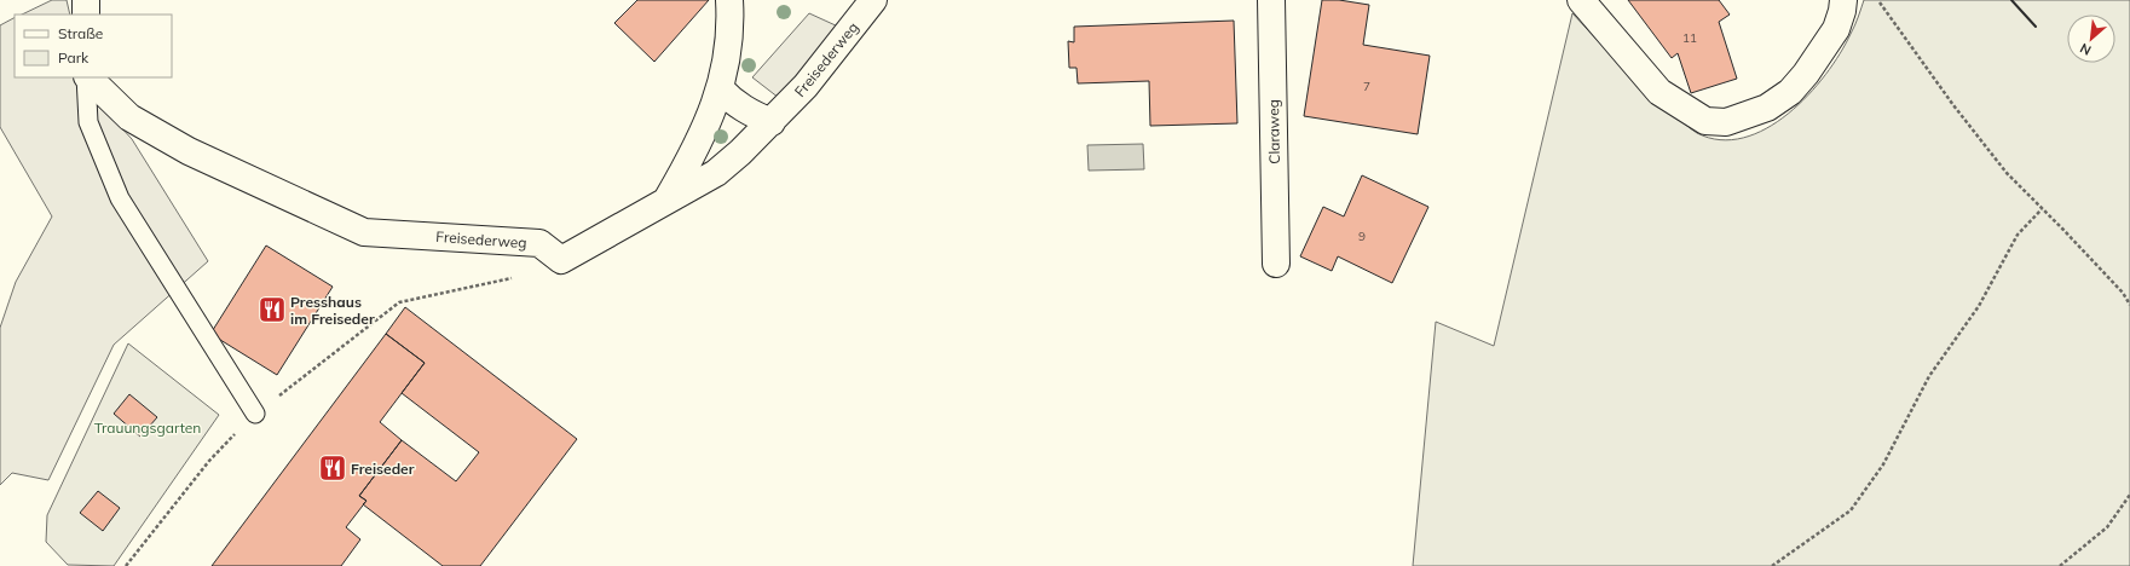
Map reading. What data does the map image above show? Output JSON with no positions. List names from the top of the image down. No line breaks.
{"streets":{"street":["Freisederweg","Claraweg"]},"parks":["Trauungsgarten"],"places":{"restaurant":["Presshaus im Freiseder","Freiseder"]},"house_numbers":["11","7","9"],"legend":["Straße","Park"],"north":"bottom left"}
